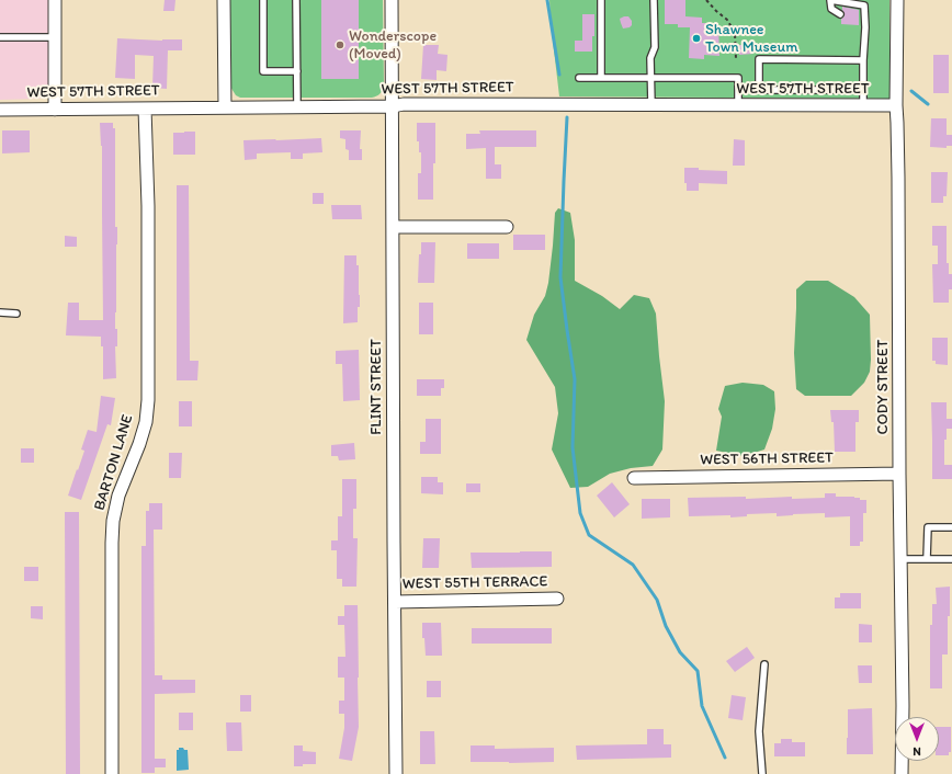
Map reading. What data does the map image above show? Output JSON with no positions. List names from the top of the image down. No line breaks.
{"streets":{"street":["WEST 57TH STREET","FLINT STREET","CODY STREET","WEST 56TH STREET","BARTON LANE","WEST 55TH TERRACE"]},"crossings":[["WEST 57TH STREET","FLINT STREET"],["WEST 57TH STREET","CODY STREET"],["WEST 57TH STREET","BARTON LANE"],["FLINT STREET","WEST 55TH TERRACE"],["CODY STREET","WEST 56TH STREET"]],"places":["Shawnee Town Museum","Wonderscope (Moved)"],"north":"bottom"}
